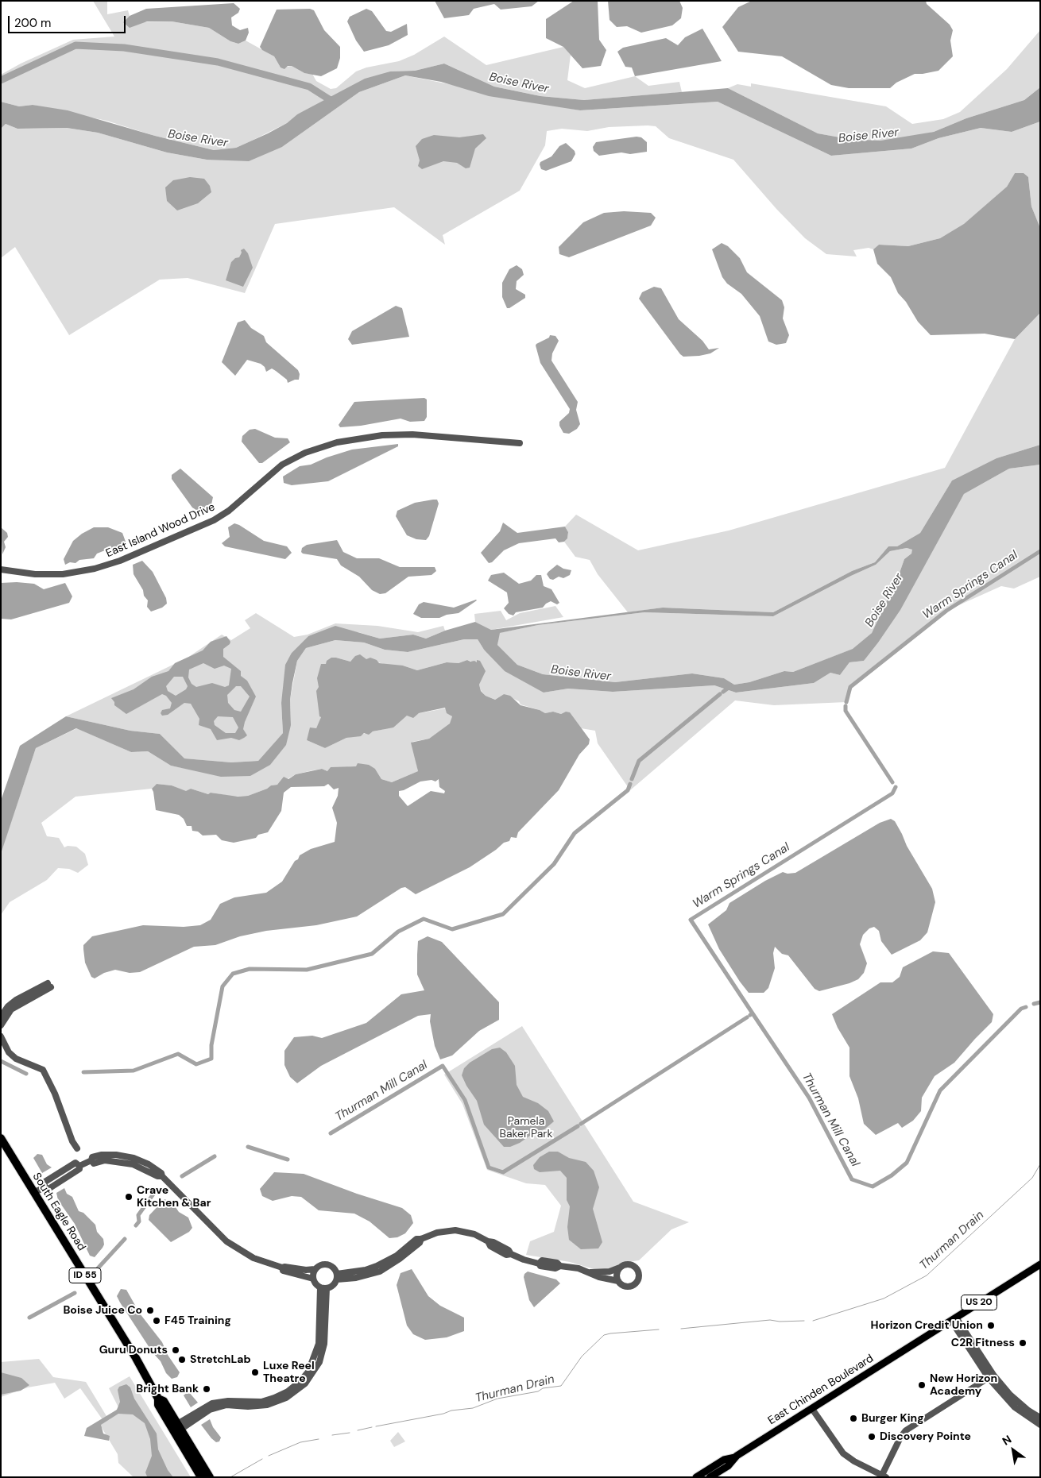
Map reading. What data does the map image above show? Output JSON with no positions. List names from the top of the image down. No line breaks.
{"streets":{"highway":["South Eagle Road","ID 55"],"main road":["US 20","East Chinden Boulevard"],"street":["East Island Wood Drive"]},"crossings":[["US 20","East Chinden Boulevard"]],"water":["Boise River","Warm Springs Canal","Thurman Mill Canal","Thurman Drain"],"parks":["Pamela Baker Park"],"places":["Crave Kitchen & Bar","Boise Juice Co","F45 Training","Horizon Credit Union","C2R Fitness","Guru Donuts","StretchLab","Luxe Reel Theatre","New Horizon Academy","Bright Bank","Burger King","Discovery Pointe"],"scale_bar":"200 m","north":"top left"}
